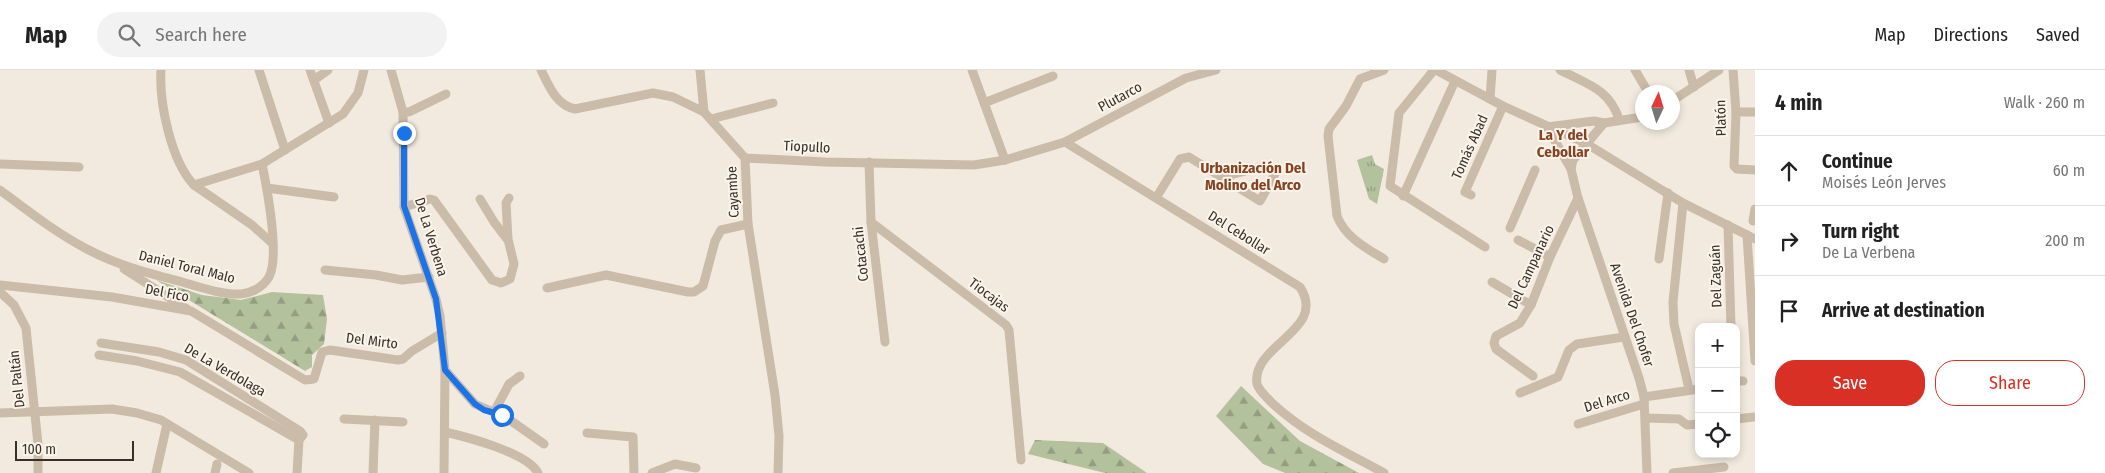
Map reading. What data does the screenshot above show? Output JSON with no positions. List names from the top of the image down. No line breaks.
{"streets":{"street":["Plutarco","Platón","Tiopullo","Tomás Abad","Cayambe","Del Cebollar","De La Verbena","Cotacachi","Daniel Toral Malo","Del Campanario","Del Zaguán","Del Fico","Tiocajas","Avenida Del Chofer","Del Mirto","De La Verdolaga","Del Paltán","Del Arco"]},"crossings":[["Plutarco","Del Cebollar"],["Tiopullo","Cayambe"],["Tiopullo","Cotacachi"],["De La Verbena","Del Mirto"],["Cotacachi","Tiocajas"],["Del Campanario","Avenida Del Chofer"],["Del Fico","Del Mirto"],["Avenida Del Chofer","Del Arco"]],"districts":["La Y del Cebollar","Urbanización Del Molino del Arco"],"scale_bar":"100 m","north":"top","page":{"header":"Map","search":"Search here","nav":["Map","Directions","Saved"],"heading":["4 min","Walk · 260 m"],"list":[["Continue","Moisés León Jerves","60 m"],["Turn right","De La Verbena","200 m"],"Arrive at destination"],"map_buttons":["+","−"],"buttons":["Save","Share"],"scale":"100 m"}}
